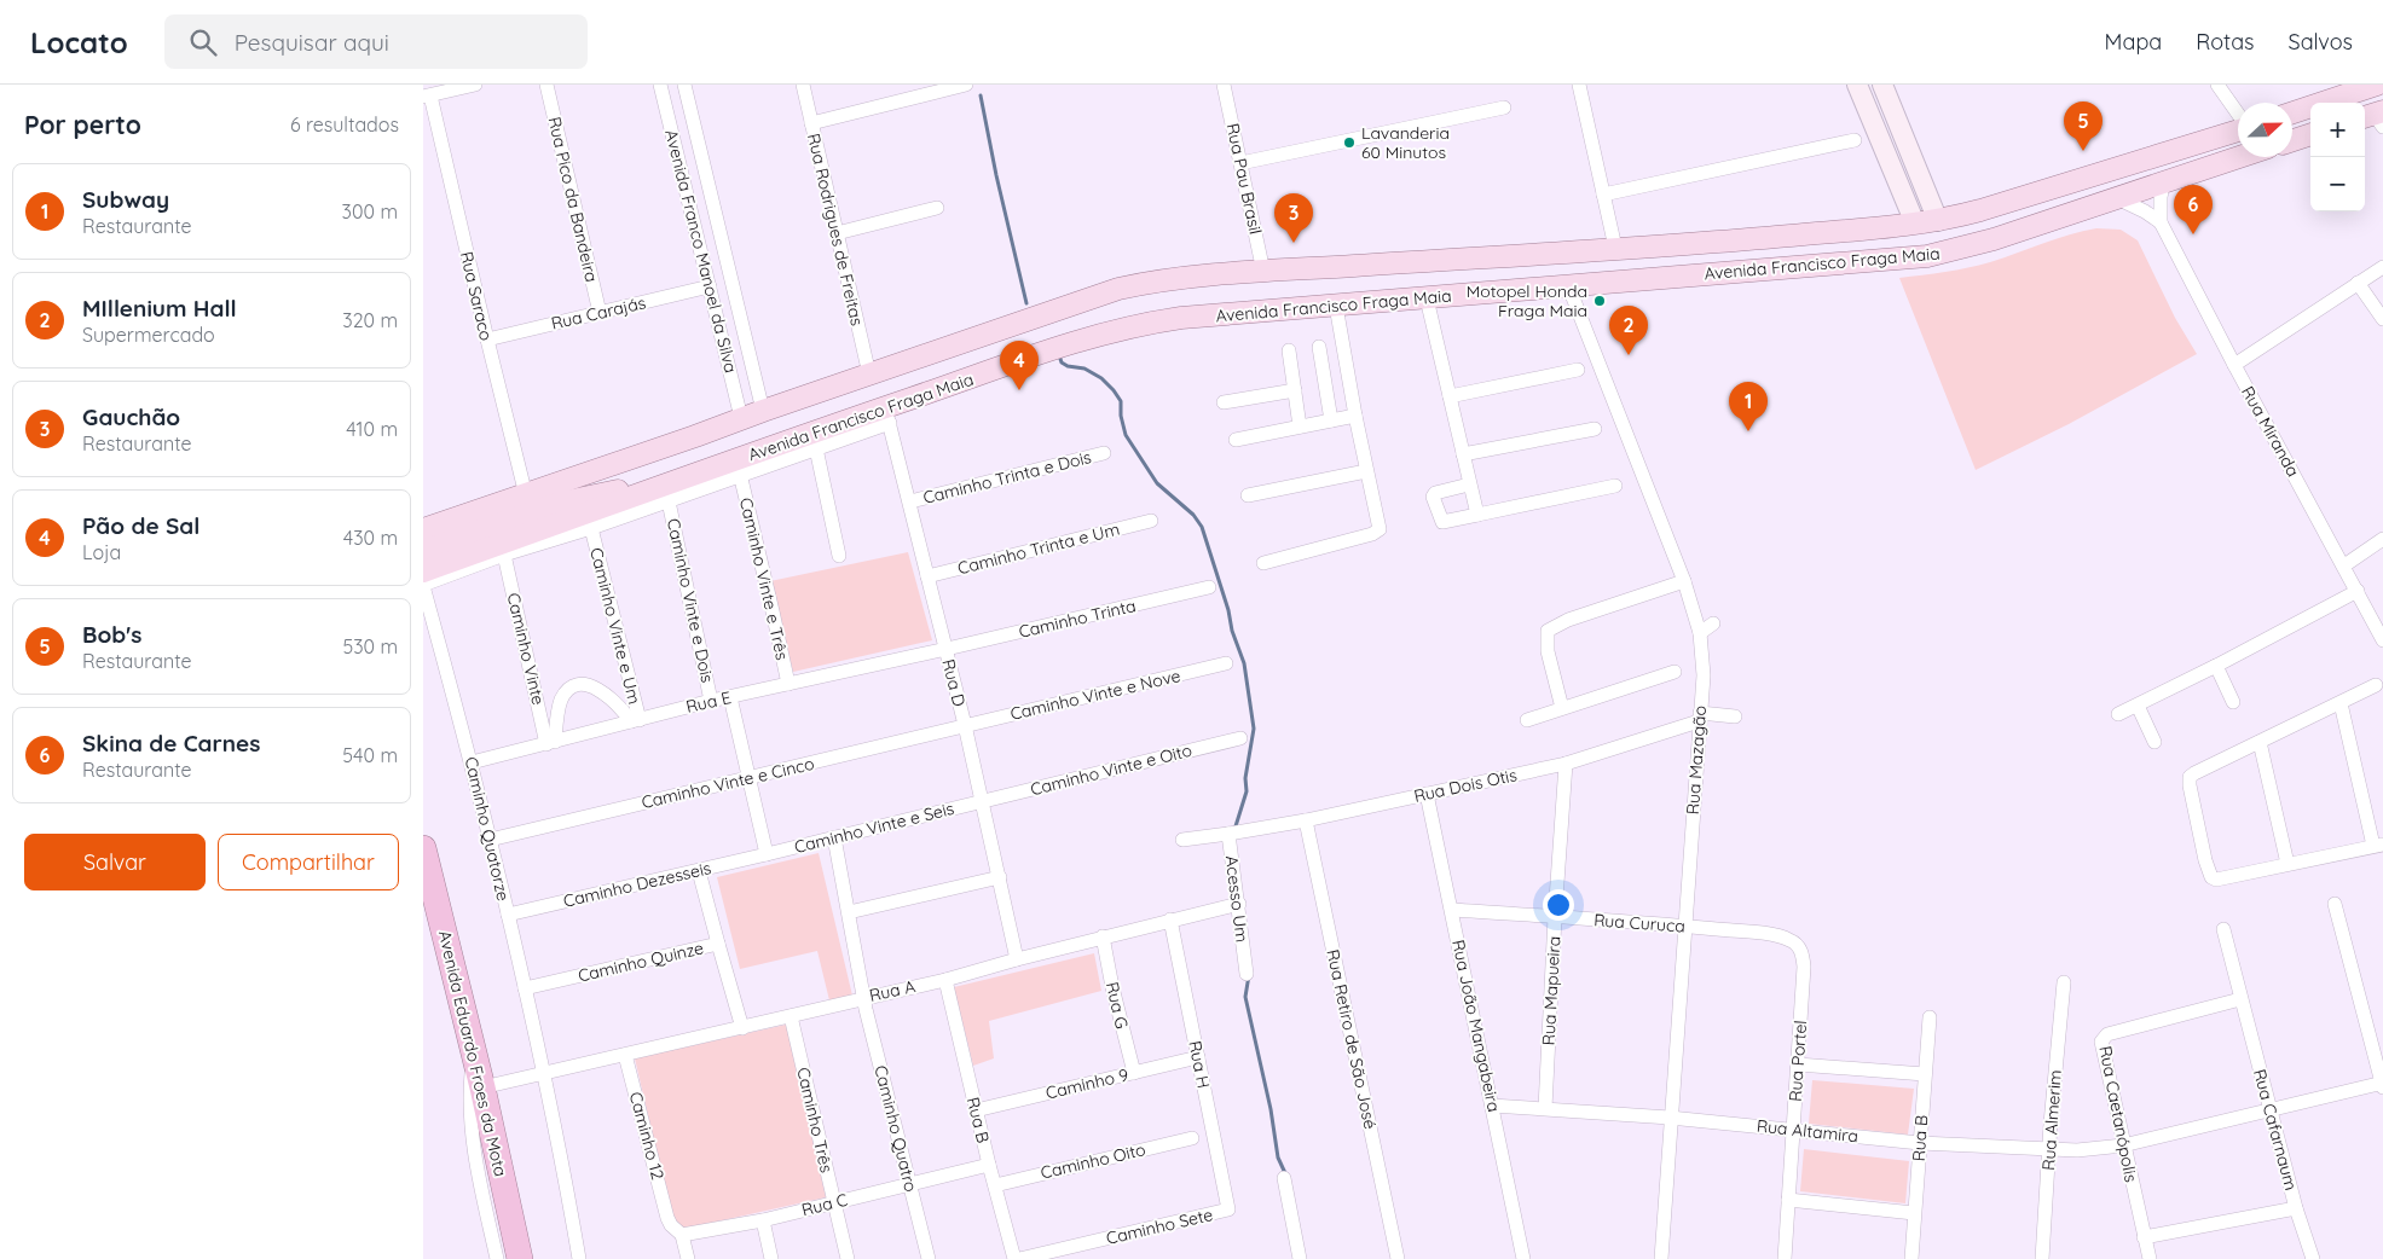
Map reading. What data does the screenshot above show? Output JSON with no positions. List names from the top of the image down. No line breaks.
{"streets":{"highway":["Avenida Eduardo Froes da Mota"],"main road":["Avenida Francisco Fraga Maia"],"street":["Rua Pau Brasil","Rua Pico da Bandeira","Rua Rodrigues de Freitas","Avenida Franco Manoel da Silva","Rua Saraco","Rua Carajás","Rua Miranda","Caminho Trinta e Dois","Caminho Trinta e Um","Caminho Vinte e Três","Caminho Vinte e Dois","Caminho Trinta","Caminho Vinte e Um","Caminho Vinte","Rua D","Caminho Vinte e Nove","Rua E","Rua Mazagão","Caminho Vinte e Oito","Caminho Vinte e Cinco","Rua Dois Otis","Caminho Vinte e Seis","Caminho Quatorze","Caminho Dezesseis","Acesso Um","Rua Curuca","Caminho Quinze","Rua A","Rua Mapueira","Rua G","Rua João Mangabeira","Rua Retiro de São José","Rua Portel","Rua H","Caminho 9","Rua Caetanópolis","Caminho Três","Rua B","Rua Almerim","Caminho Quatro","Rua Cafarnaum","Rua Altamira","Caminho 12","Caminho Oito","Rua C","Caminho Sete"]},"crossings":[["Rua Pau Brasil","Avenida Francisco Fraga Maia"],["Rua Pico da Bandeira","Rua Carajás"],["Rua Rodrigues de Freitas","Avenida Francisco Fraga Maia"],["Avenida Franco Manoel da Silva","Avenida Francisco Fraga Maia"],["Avenida Franco Manoel da Silva","Rua Carajás"],["Avenida Francisco Fraga Maia","Rua Saraco"],["Avenida Francisco Fraga Maia","Rua Miranda"],["Avenida Francisco Fraga Maia","Rua D"],["Avenida Francisco Fraga Maia","Rua Mazagão"],["Rua Saraco","Rua Carajás"],["Caminho Trinta e Dois","Rua D"],["Caminho Trinta e Um","Rua D"],["Caminho Vinte e Três","Rua E"],["Caminho Vinte e Dois","Rua E"],["Caminho Trinta","Rua D"],["Caminho Trinta","Rua E"],["Caminho Vinte e Um","Caminho Vinte"],["Caminho Vinte e Um","Rua E"],["Caminho Vinte e Um","Caminho Quatorze"],["Caminho Vinte","Rua E"],["Rua D","Caminho Vinte e Nove"],["Rua D","Rua E"],["Rua D","Caminho Vinte e Oito"],["Rua D","Caminho Vinte e Cinco"],["Rua D","Caminho Vinte e Seis"],["Rua D","Rua A"],["Caminho Vinte e Nove","Caminho Vinte e Cinco"],["Rua E","Caminho Quatorze"],["Rua Mazagão","Rua Dois Otis"],["Rua Mazagão","Rua Curuca"],["Rua Mazagão","Rua Altamira"],["Caminho Vinte e Oito","Caminho Vinte e Seis"],["Caminho Vinte e Cinco","Caminho Quatorze"],["Rua Dois Otis","Acesso Um"],["Rua Dois Otis","Rua Mapueira"],["Rua Dois Otis","Rua João Mangabeira"],["Rua Dois Otis","Rua Retiro de São José"],["Caminho Vinte e Seis","Caminho Dezesseis"],["Caminho Vinte e Seis","Caminho Quatro"],["Caminho Quatorze","Caminho Dezesseis"],["Caminho Quatorze","Caminho Quinze"],["Caminho Quatorze","Rua A"],["Caminho Dezesseis","Caminho Quinze"],["Acesso Um","Rua A"],["Rua Curuca","Rua Mapueira"],["Rua Curuca","Rua João Mangabeira"],["Rua Curuca","Rua Portel"],["Rua A","Rua G"],["Rua A","Avenida Eduardo Froes da Mota"],["Rua A","Rua H"],["Rua A","Caminho Três"],["Rua A","Rua B"],["Rua A","Caminho Quatro"],["Rua A","Caminho 12"],["Rua Mapueira","Rua Altamira"],["Rua G","Caminho 9"],["Rua João Mangabeira","Rua Altamira"],["Rua Portel","Rua Altamira"],["Rua H","Caminho 9"],["Rua H","Caminho Sete"],["Caminho 9","Rua B"],["Rua Caetanópolis","Rua Cafarnaum"],["Rua Caetanópolis","Rua Altamira"],["Caminho Três","Rua C"],["Rua B","Rua Altamira"],["Rua B","Caminho Oito"],["Rua B","Rua C"],["Rua Almerim","Rua Altamira"],["Caminho Quatro","Rua C"],["Rua Cafarnaum","Rua Altamira"],["Caminho 12","Rua C"]],"places":["Lavanderia 60 Minutos","Motopel Honda Fraga Maia"],"north":"right","page":{"header":"Locato","search":"Pesquisar aqui","nav":["Mapa","Rotas","Salvos"],"heading":["Por perto","6 resultados"],"pins":["5","6","3","2","4","1"],"map_buttons":["+","−"],"list":[{"mark":"1","name":"Subway","note":"Restaurante","value":"300 m"},{"mark":"2","name":"MIllenium Hall","note":"Supermercado","value":"320 m"},{"mark":"3","name":"Gauchão","note":"Restaurante","value":"410 m"},{"mark":"4","name":"Pão de Sal","note":"Loja","value":"430 m"},{"mark":"5","name":"Bob's","note":"Restaurante","value":"530 m"},{"mark":"6","name":"Skina de Carnes","note":"Restaurante","value":"540 m"}],"buttons":["Salvar","Compartilhar"]}}
